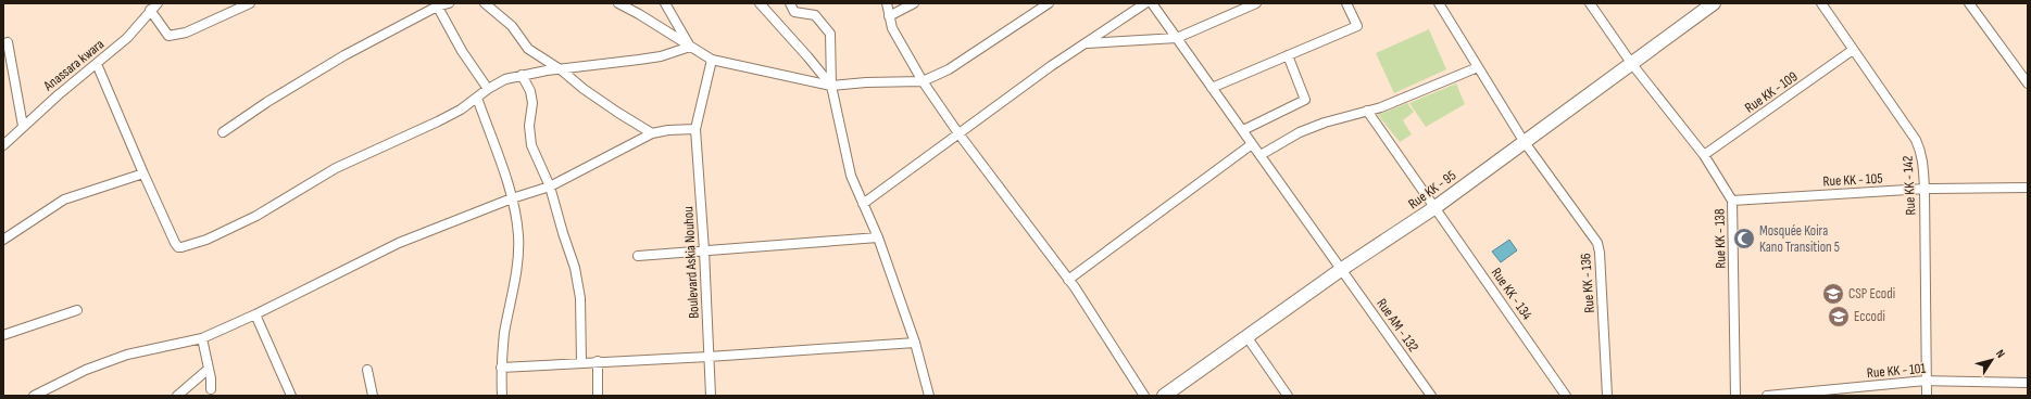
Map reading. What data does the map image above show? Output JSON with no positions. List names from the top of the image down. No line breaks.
{"streets":{"street":["Anassara kwara","Rue KK - 109","Rue KK - 105","Rue KK - 142","Rue KK - 95","Rue KK - 138","Boulevard Askia Nouhou","Rue KK - 136","Rue KK - 134","Rue AM - 132","Rue KK - 101"]},"crossings":[["Rue KK - 109","Rue KK - 142"],["Rue KK - 109","Rue KK - 138"],["Rue KK - 105","Rue KK - 142"],["Rue KK - 105","Rue KK - 138"],["Rue KK - 142","Rue KK - 101"],["Rue KK - 95","Rue KK - 138"],["Rue KK - 95","Rue KK - 136"],["Rue KK - 95","Rue KK - 134"],["Rue KK - 95","Rue AM - 132"]],"places":{"mosque":["Mosquée Koira Kano Transition 5"],"school or university":["CSP Ecodi","Eccodi"]},"north":"top right"}
